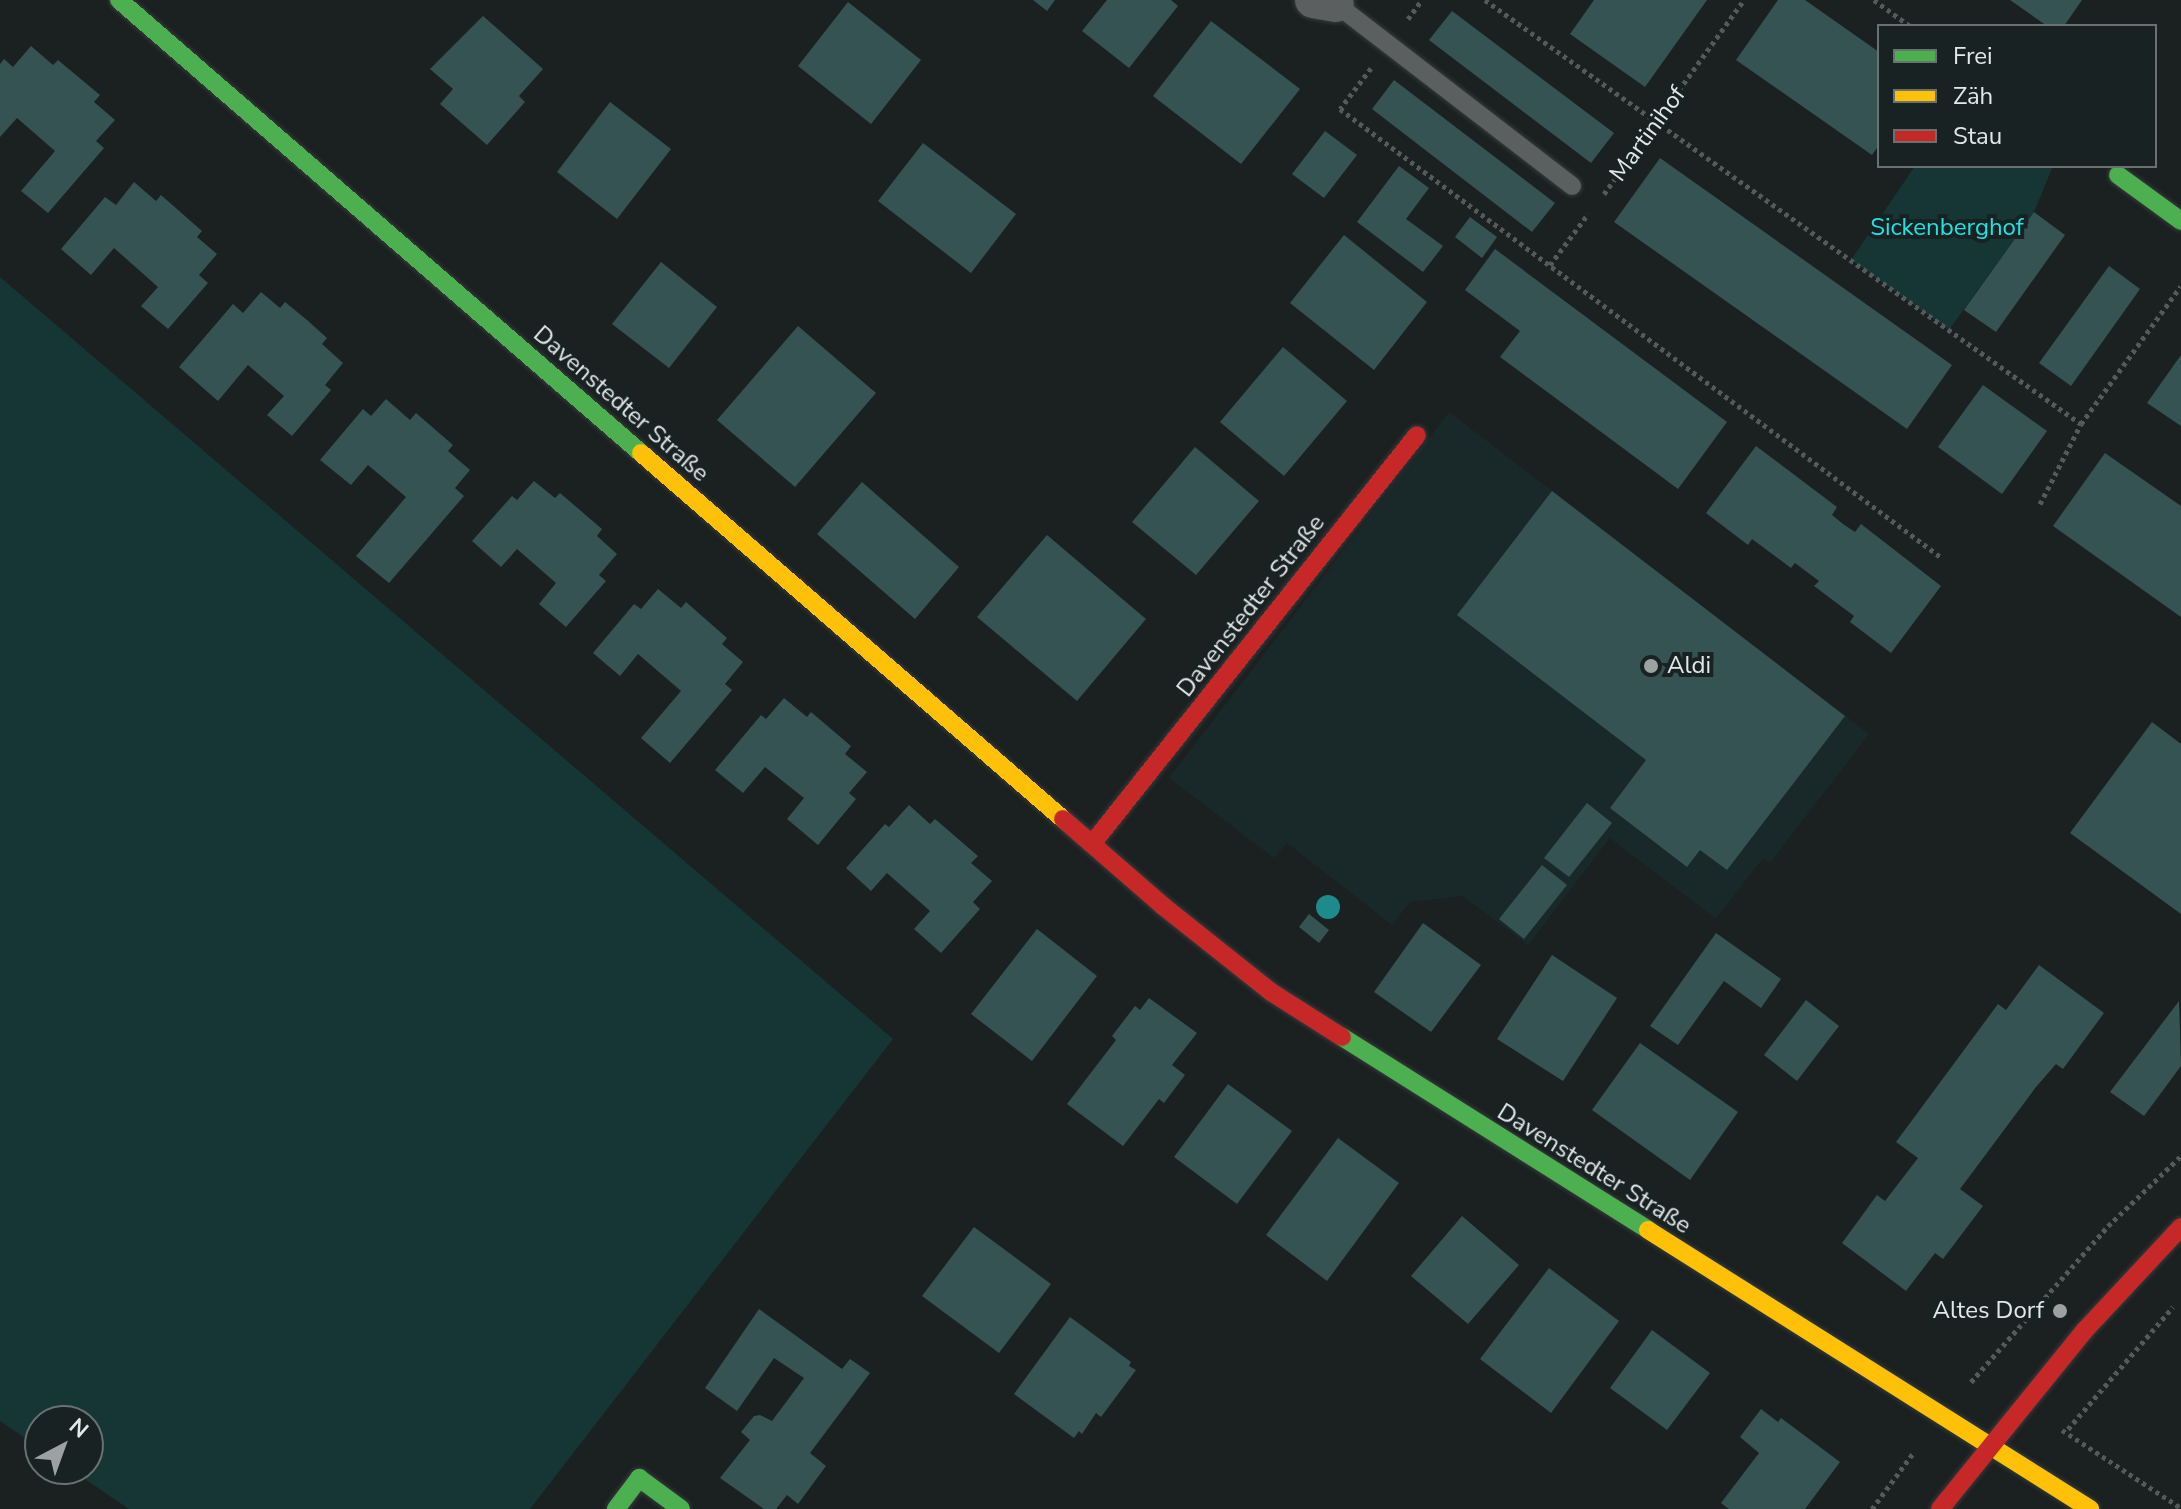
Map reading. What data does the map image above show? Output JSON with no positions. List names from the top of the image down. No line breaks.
{"streets":{"street":["Davenstedter Straße"],"path":["Martinihof"]},"parks":["Sickenberghof"],"places":["Aldi","Altes Dorf"],"legend":["Frei","Zäh","Stau"],"north":"top right"}
